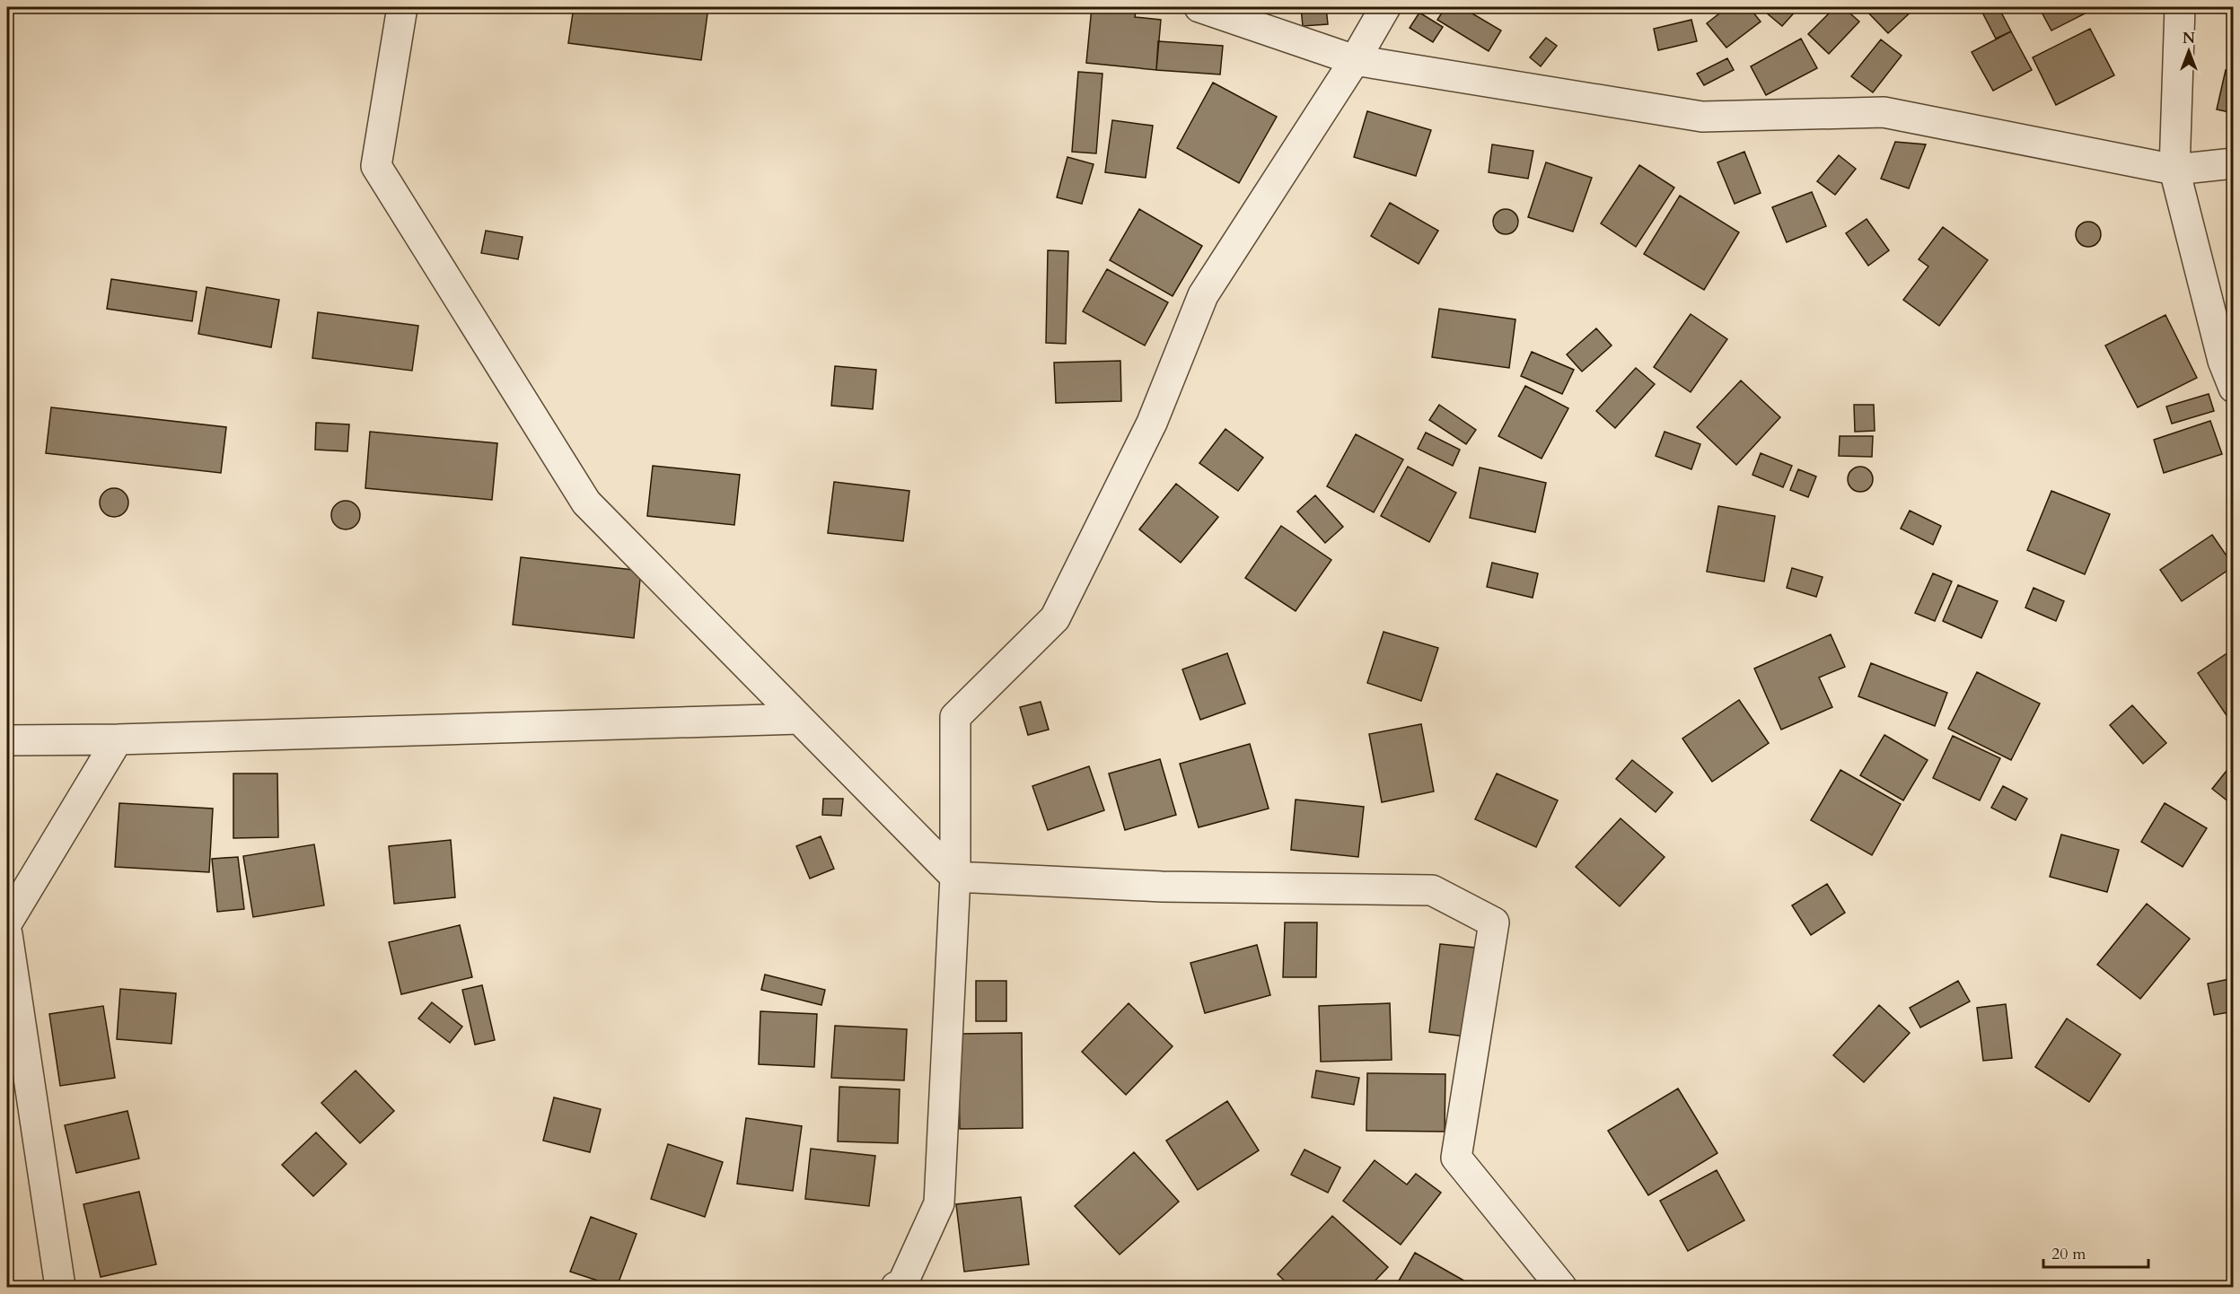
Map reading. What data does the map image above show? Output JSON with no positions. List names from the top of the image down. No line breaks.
{"scale_bar":"20 m","north":"top"}
